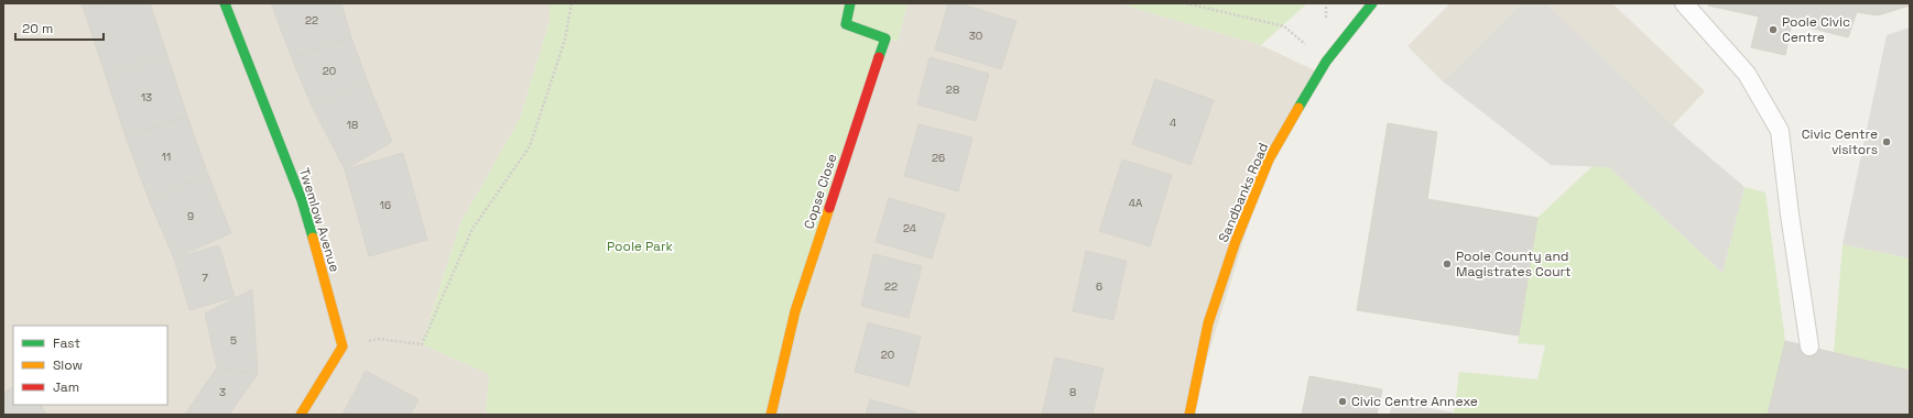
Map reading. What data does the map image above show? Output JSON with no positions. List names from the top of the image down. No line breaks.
{"streets":{"main road":["Copse Close","Sandbanks Road","Twemlow Avenue"]},"parks":["Poole Park"],"places":["Poole Civic Centre","Civic Centre visitors","Poole County and Magistrates Court","Civic Centre Annexe"],"house_numbers":["22","30","20","28","13","4","18","11","26","4A","16","9","24","7","22","6","5","20","3","8"],"legend":["Fast","Slow","Jam"],"scale_bar":"20 m"}
